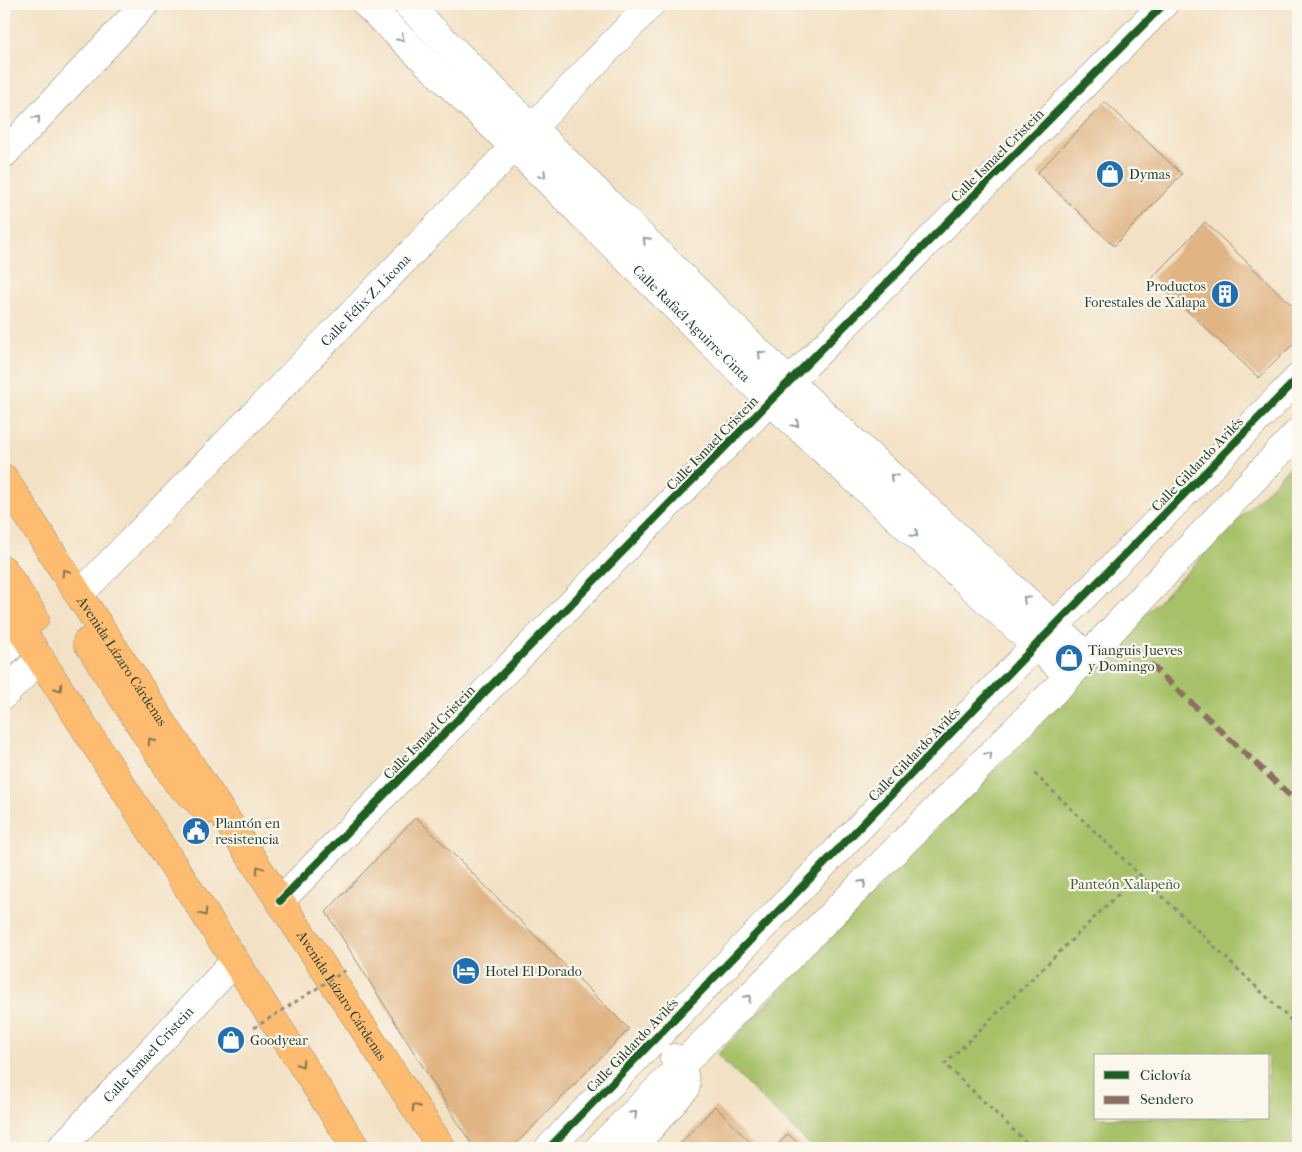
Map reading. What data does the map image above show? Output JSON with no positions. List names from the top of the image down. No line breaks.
{"streets":{"highway":["Avenida Lázaro Cárdenas"],"street":["Calle Ismael Cristein","Calle Félix Z. Licona","Calle Rafaél Aguirre Cinta","Calle Gildardo Avilés"]},"crossings":[["Calle Ismael Cristein","Calle Rafaél Aguirre Cinta"],["Calle Ismael Cristein","Avenida Lázaro Cárdenas"],["Calle Félix Z. Licona","Calle Rafaél Aguirre Cinta"],["Calle Félix Z. Licona","Avenida Lázaro Cárdenas"],["Calle Rafaél Aguirre Cinta","Calle Gildardo Avilés"]],"parks":["Panteón Xalapeño"],"places":{"shop":["Dymas","Tianguis Jueves y Domingo","Goodyear"],"building":["Productos Forestales de Xalapa"],"public building":["Plantón en resistencia"],"hotel":["Hotel El Dorado"]},"legend":["Ciclovía","Sendero"]}
